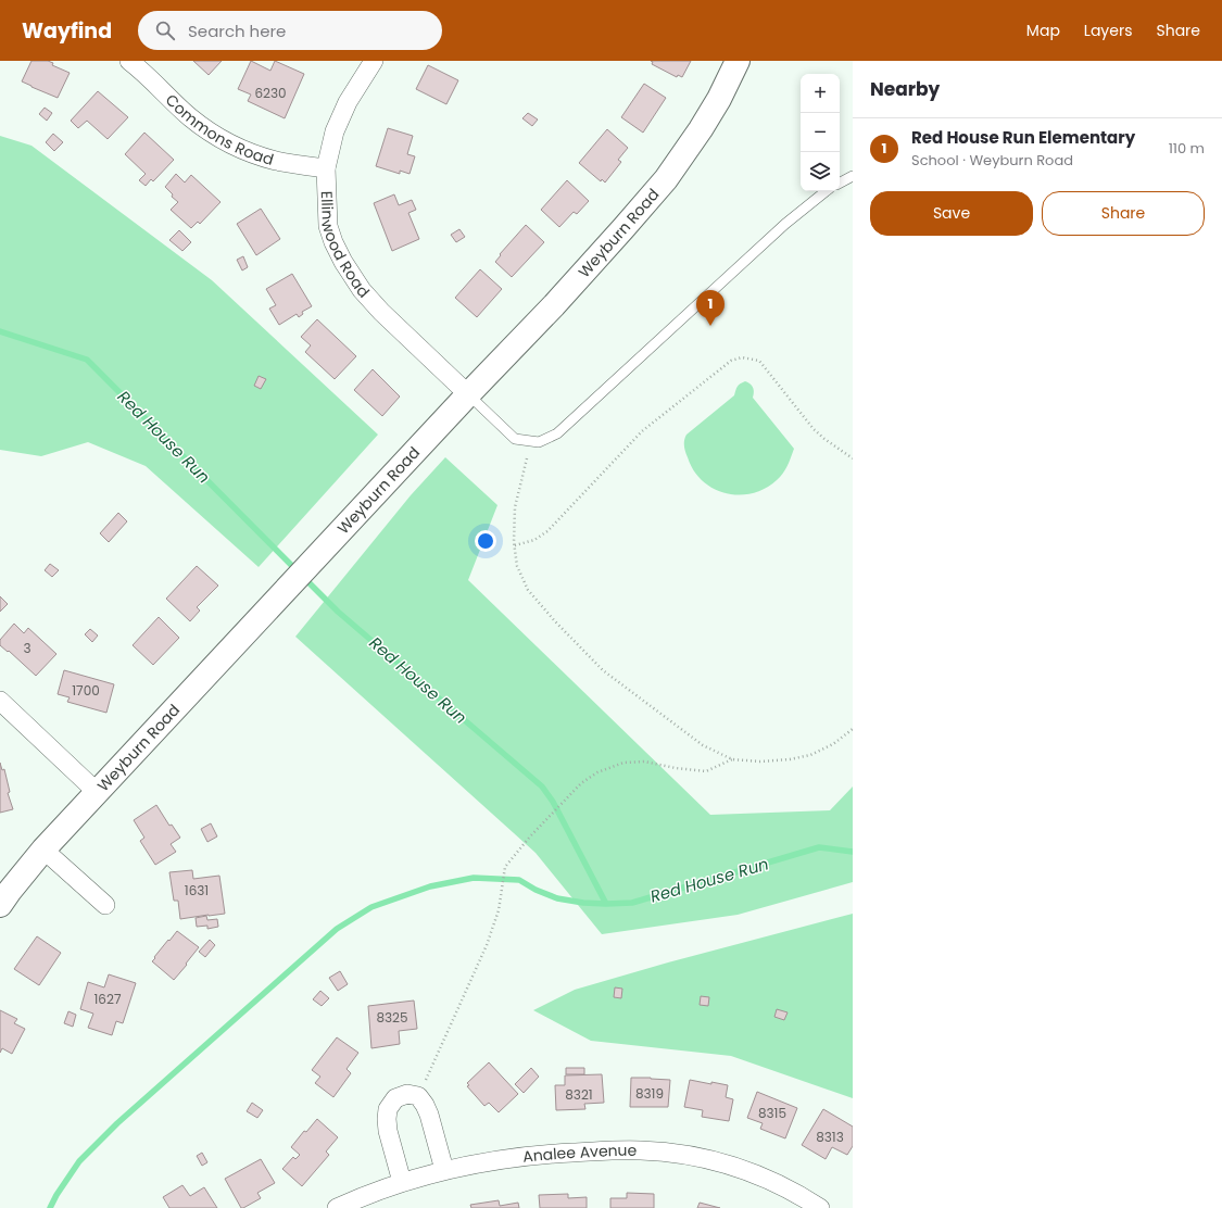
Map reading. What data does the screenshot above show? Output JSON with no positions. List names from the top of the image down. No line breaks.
{"streets":{"street":["Commons Road","Weyburn Road","Ellinwood Road","Analee Avenue"]},"crossings":[["Commons Road","Ellinwood Road"],["Weyburn Road","Ellinwood Road"]],"water":["Red House Run"],"house_numbers":["6230","3","1700","1631","1627","8325","8319","8321","8315","8313"],"page":{"header":"Wayfind","search":"Search here","nav":["Map","Layers","Share"],"heading":"Nearby","map_buttons":["+","−"],"list":[{"mark":"1","name":"Red House Run Elementary","note":"School · Weyburn Road","value":"110 m"}],"buttons":["Save","Share"],"pins":"1"}}
